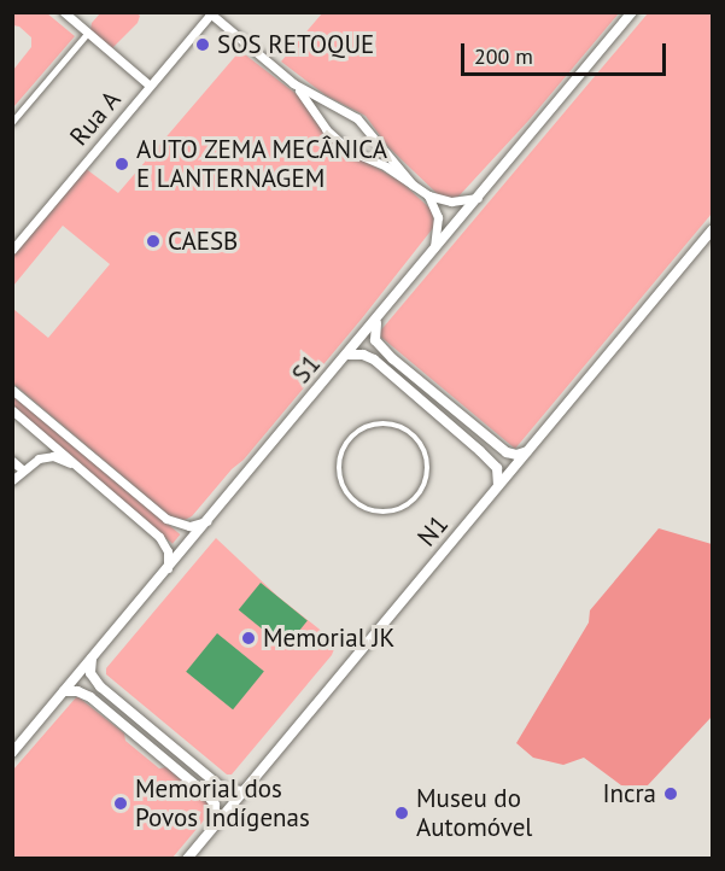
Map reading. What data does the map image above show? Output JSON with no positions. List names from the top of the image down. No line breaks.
{"streets":{"highway":["S1","N1"],"street":["Rua A"]},"places":["SOS RETOQUE","AUTO ZEMA MECÂNICA E LANTERNAGEM","CAESB","Memorial JK","Incra","Memorial dos Povos Indígenas","Museu do Automóvel"],"scale_bar":"200 m"}
